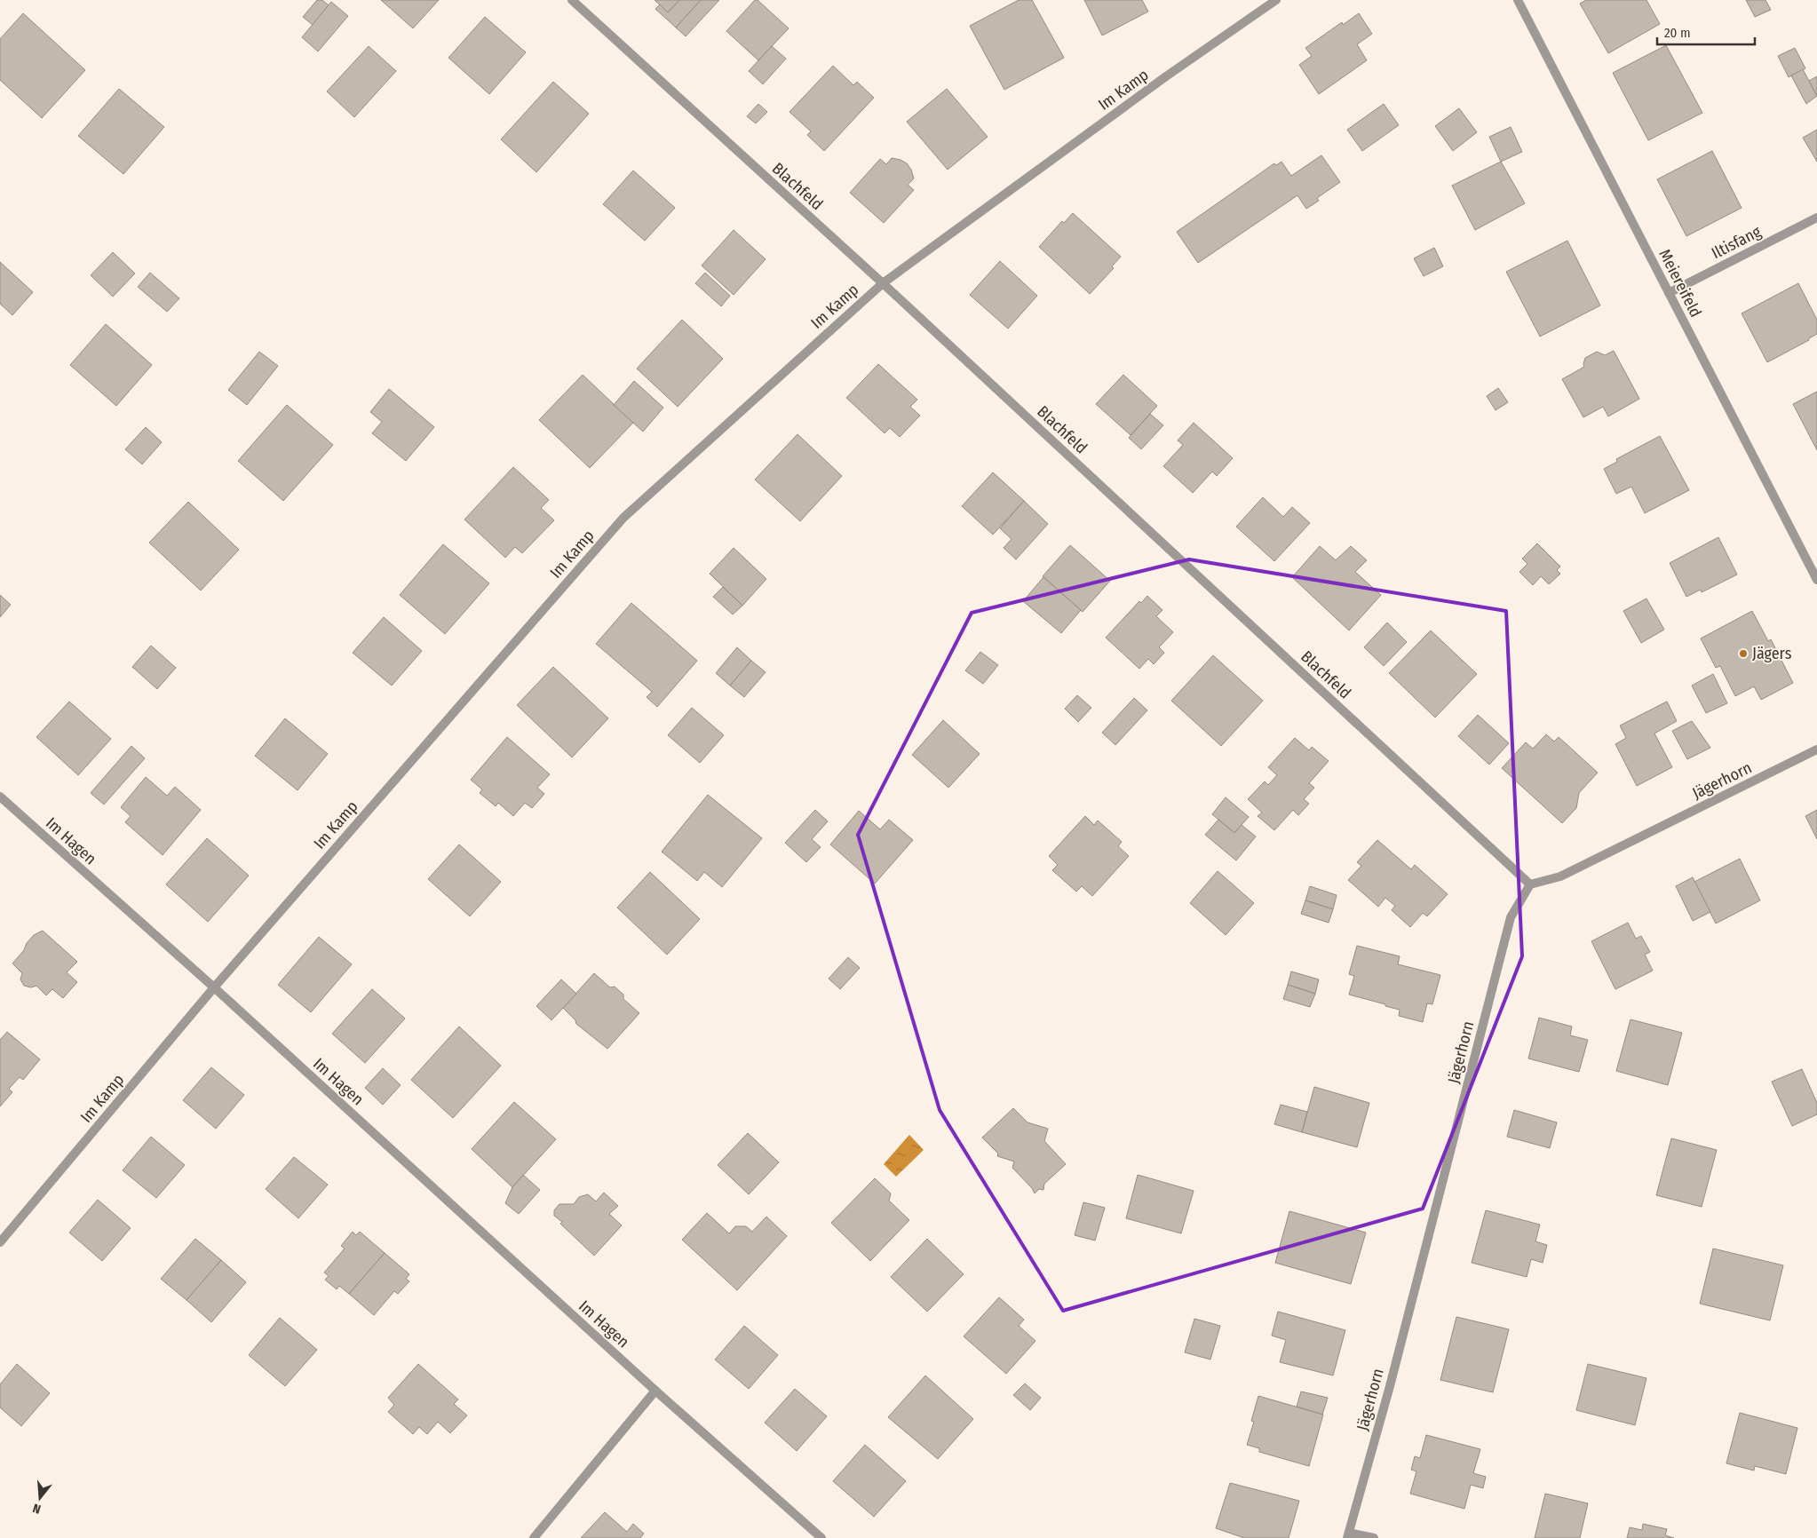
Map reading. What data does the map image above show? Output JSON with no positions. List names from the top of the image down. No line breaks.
{"streets":{"street":["Im Kamp","Blachfeld","Iltisfang","Meiereifeld","Jägerhorn","Im Hagen"]},"crossings":[["Im Kamp","Blachfeld"],["Im Kamp","Im Hagen"],["Blachfeld","Jägerhorn"],["Iltisfang","Meiereifeld"]],"places":["Jägers"],"scale_bar":"20 m","north":"bottom"}
